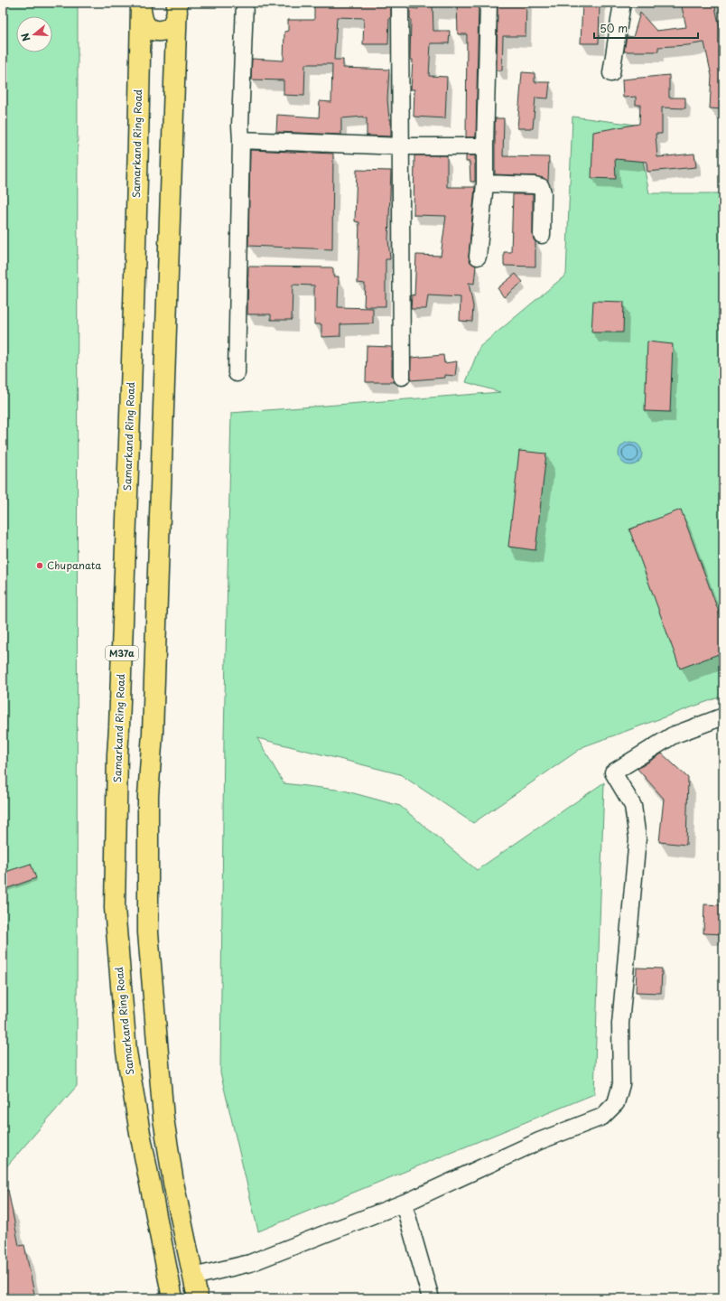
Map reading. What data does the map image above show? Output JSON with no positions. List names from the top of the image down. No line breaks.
{"streets":{"highway":["Samarkand Ring Road","M37a"]},"places":["Chupanata"],"scale_bar":"50 m","north":"left"}
